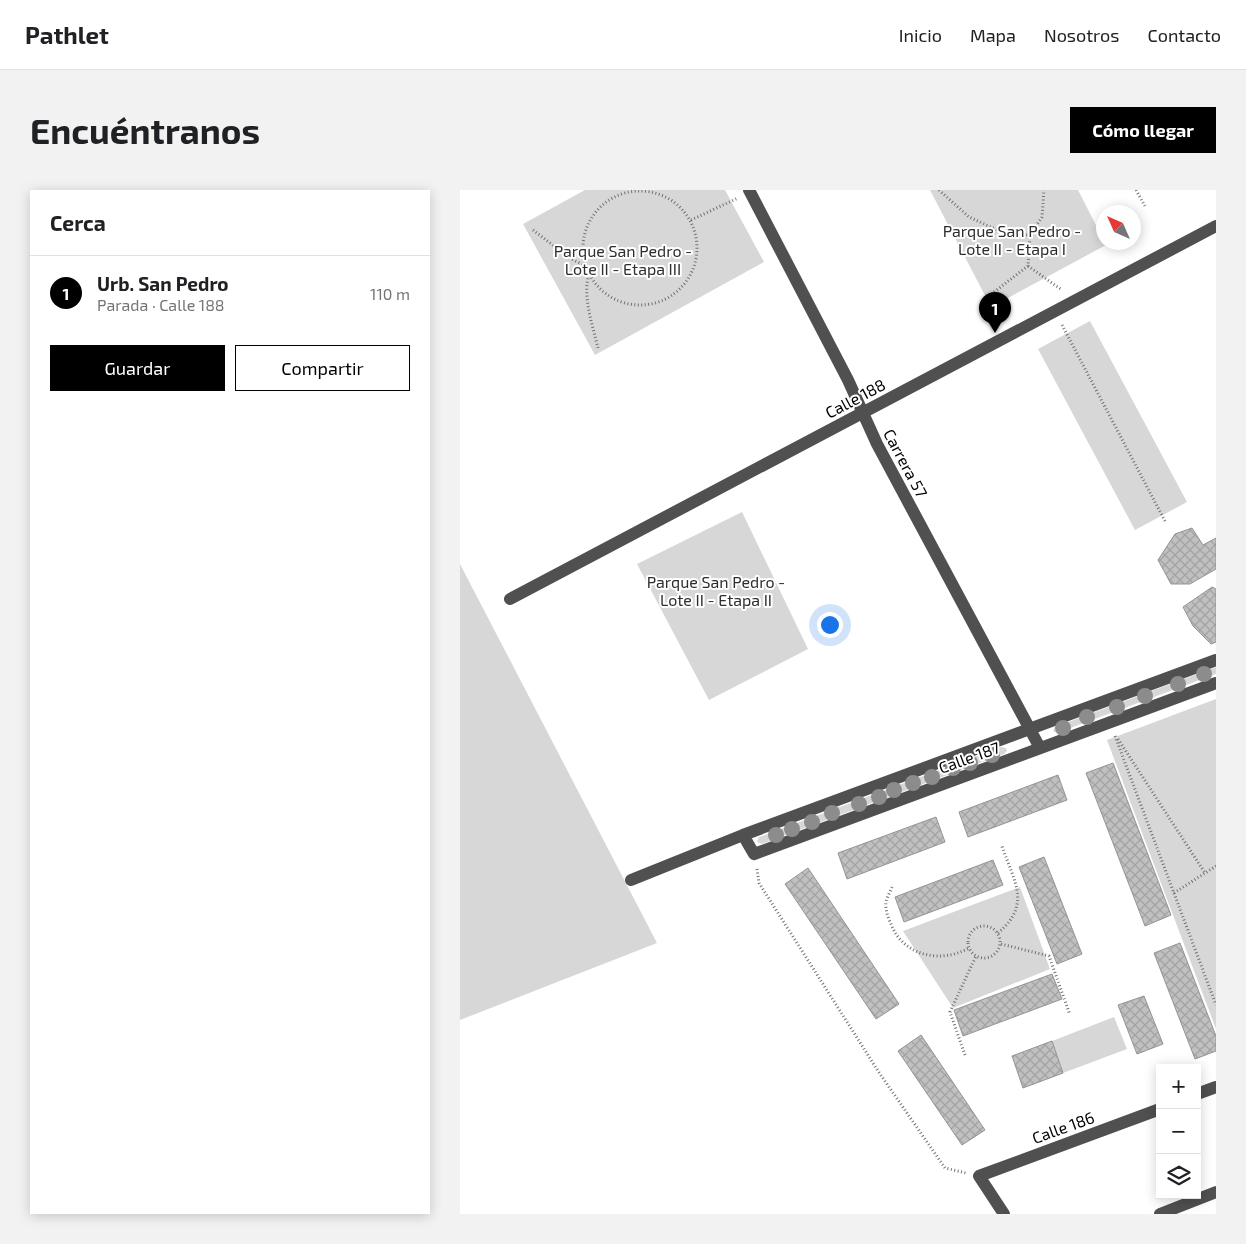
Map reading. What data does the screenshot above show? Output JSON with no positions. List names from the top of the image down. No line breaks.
{"streets":{"street":["Calle 188","Carrera 57","Calle 187","Calle 186"]},"crossings":[["Calle 188","Carrera 57"],["Carrera 57","Calle 187"]],"parks":["Parque San Pedro - Lote II - Etapa I","Parque San Pedro - Lote II - Etapa III","Parque San Pedro - Lote II - Etapa II"],"north":"top left","page":{"header":"Pathlet","nav":["Inicio","Mapa","Nosotros","Contacto"],"buttons":["Cómo llegar",["Guardar","Compartir"]],"title":"Encuéntranos","heading":"Cerca","list":[{"mark":"1","name":"Urb. San Pedro","note":"Parada · Calle 188","value":"110 m"}],"pins":"1","map_buttons":["+","−"]}}
